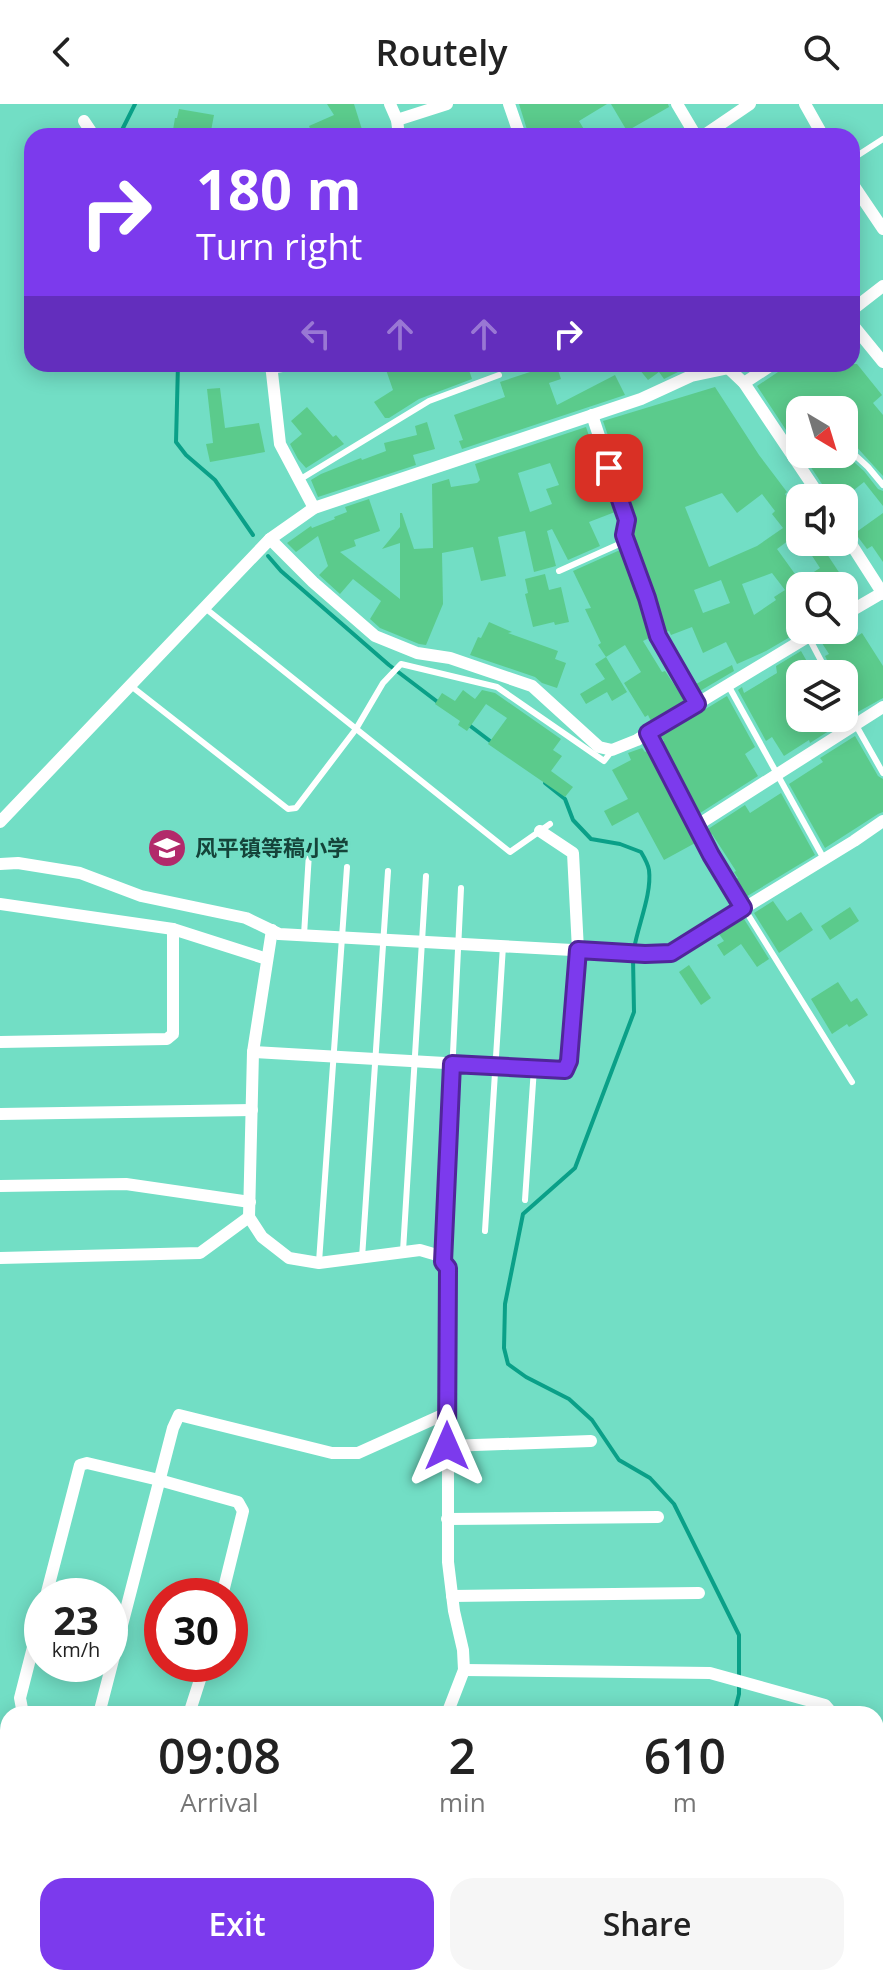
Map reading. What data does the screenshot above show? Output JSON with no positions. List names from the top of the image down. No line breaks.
{"places":{"school or university":["风平镇等稿小学"]},"north":"bottom right","page":{"header":"Routely","turn":["180 m","Turn right"],"speed":"23 km/h","limit":"30","eta":["09:08","Arrival","2","min","610","m"],"buttons":["Exit","Share"]}}
